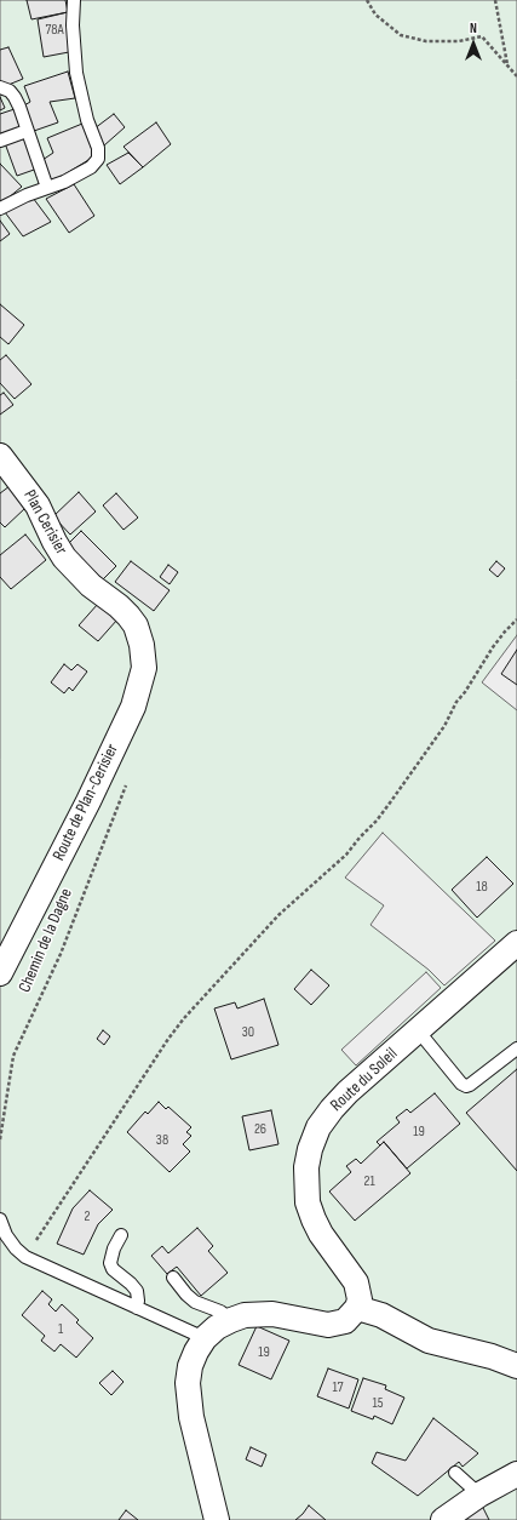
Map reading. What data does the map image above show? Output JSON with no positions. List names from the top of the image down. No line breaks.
{"streets":{"street":["Plan Cerisier","Route de Plan-Cerisier","Route du Soleil"],"path":["Chemin de la Dagne"]},"crossings":[["Plan Cerisier","Route de Plan-Cerisier"]],"house_numbers":["78A","18","30","26","19","38","21","2","1","19","17","15"],"north":"top"}
